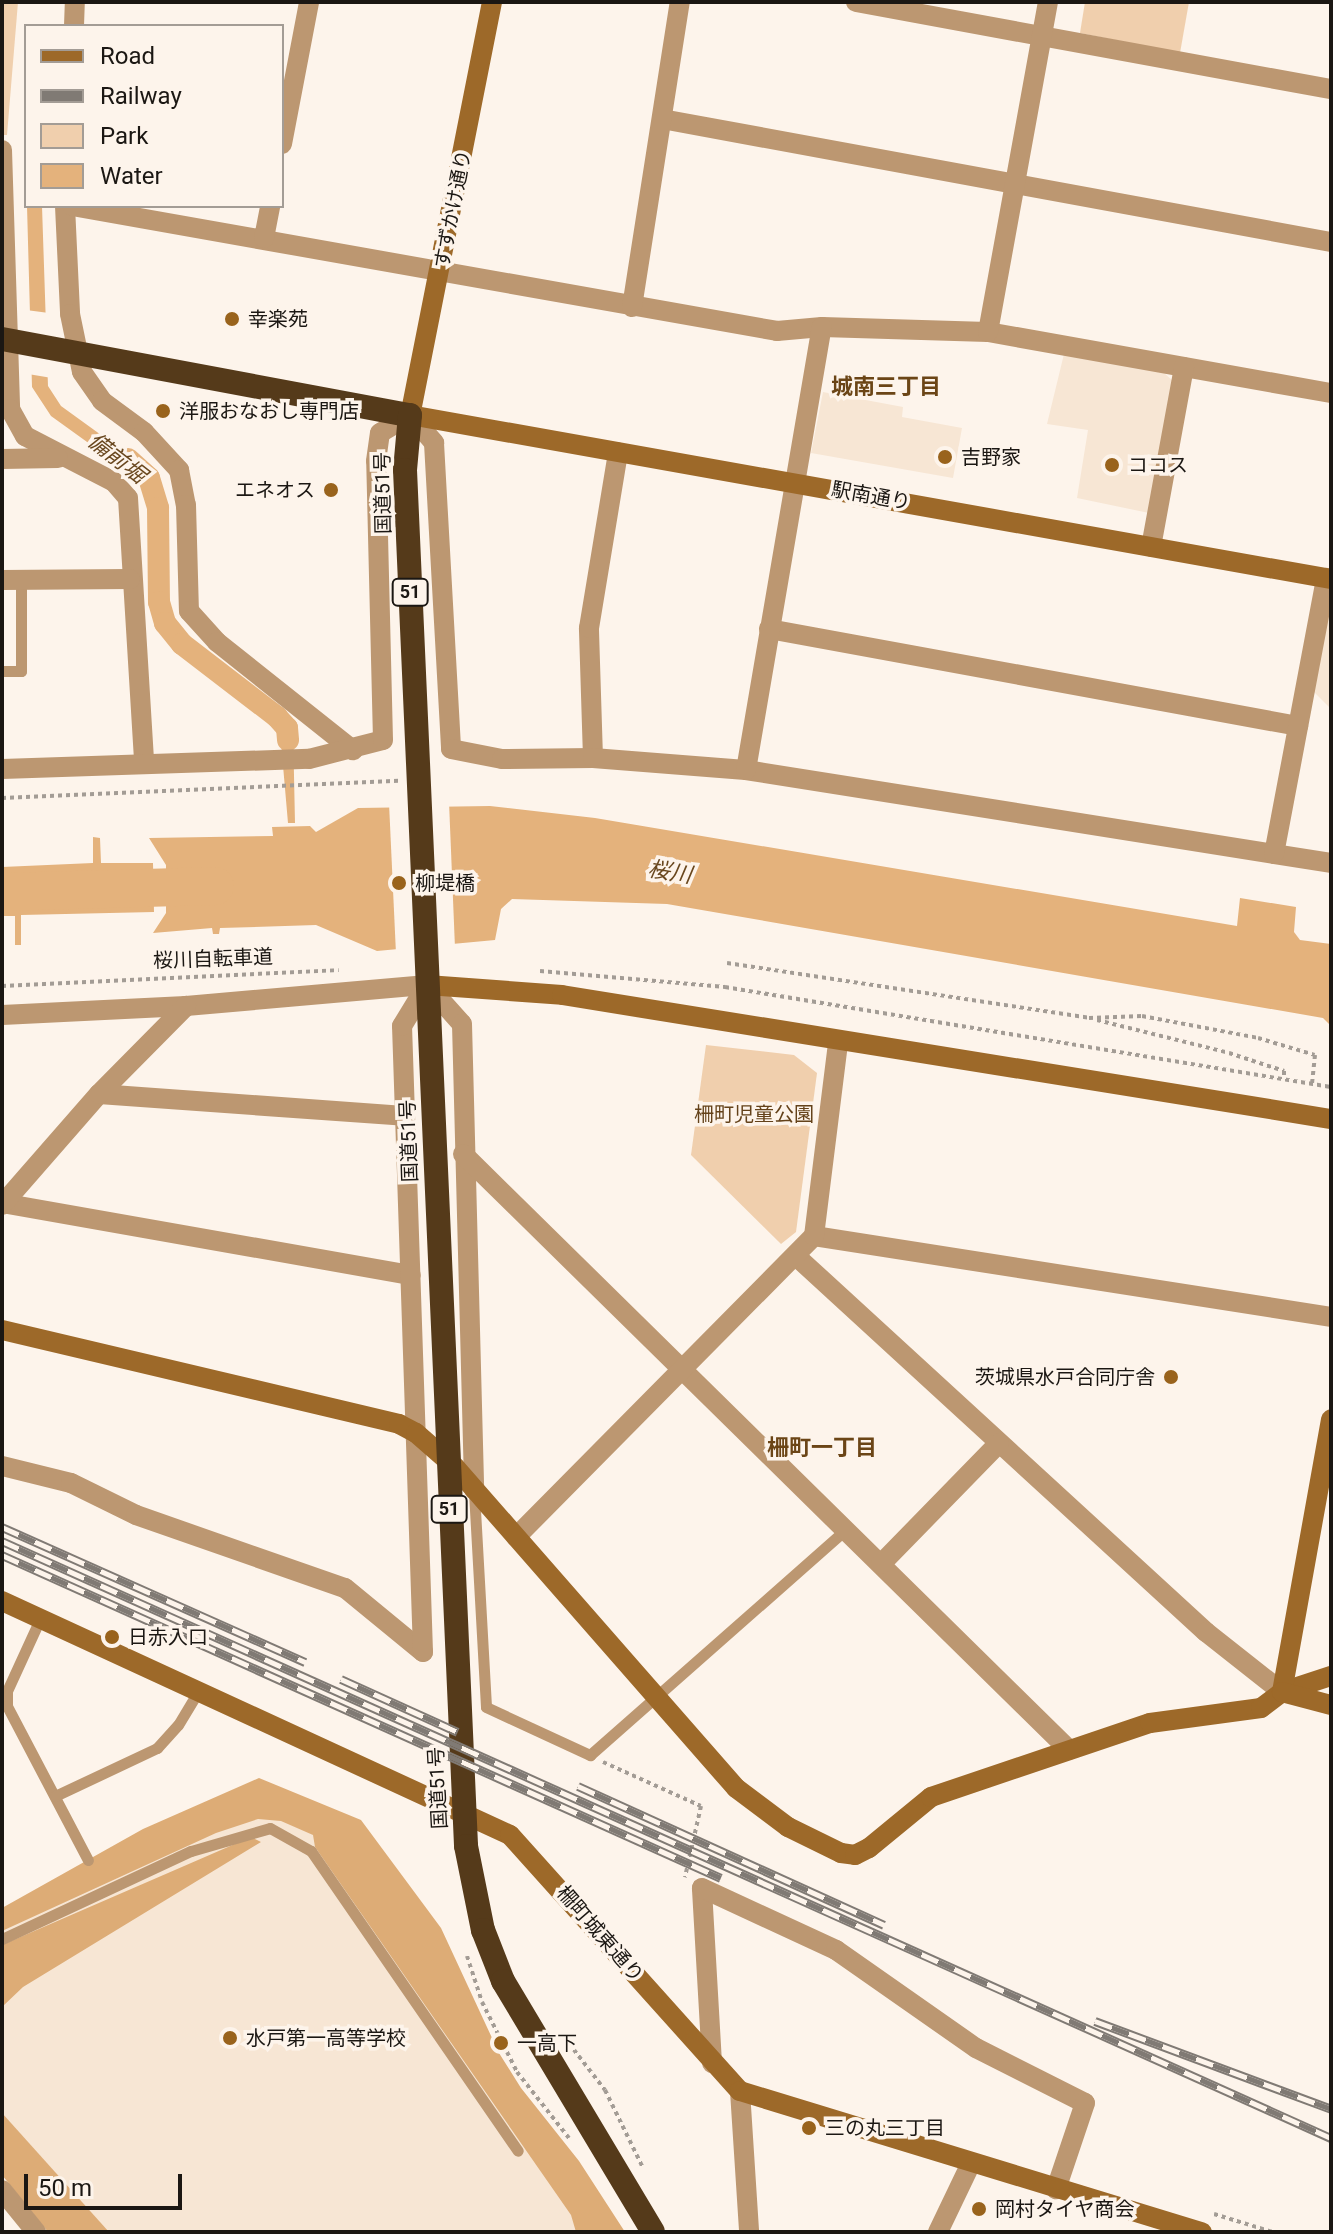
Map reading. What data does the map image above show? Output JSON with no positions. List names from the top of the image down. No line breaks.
{"streets":{"highway":["国道51号","51"],"street":["すずかけ通り","駅南通り","柵町城東通り"],"path":["桜川自転車道"]},"crossings":[["すずかけ通り","国道51号"],["すずかけ通り","駅南通り"],["国道51号","駅南通り"]],"districts":["城南三丁目","柵町一丁目"],"water":["備前堀","桜川"],"parks":["柵町児童公園"],"places":["幸楽苑","洋服おなおし専門店","吉野家","ココス","エネオス","柳堤橋","茨城県水戸合同庁舎","日赤入口","水戸第一高等学校","一高下","三の丸三丁目","岡村タイヤ商会"],"legend":["Road","Railway","Park","Water"],"scale_bar":"50 m"}
